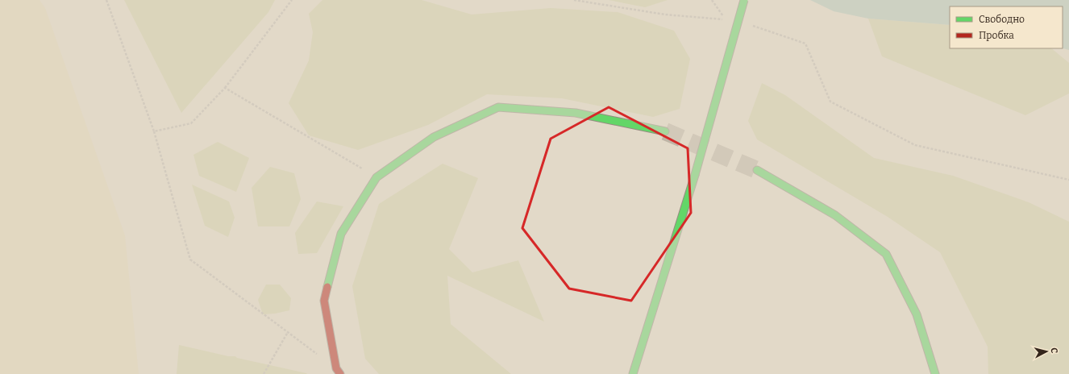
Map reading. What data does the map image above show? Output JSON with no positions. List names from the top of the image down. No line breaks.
{"legend":["Свободно","Пробка"],"north":"right"}
